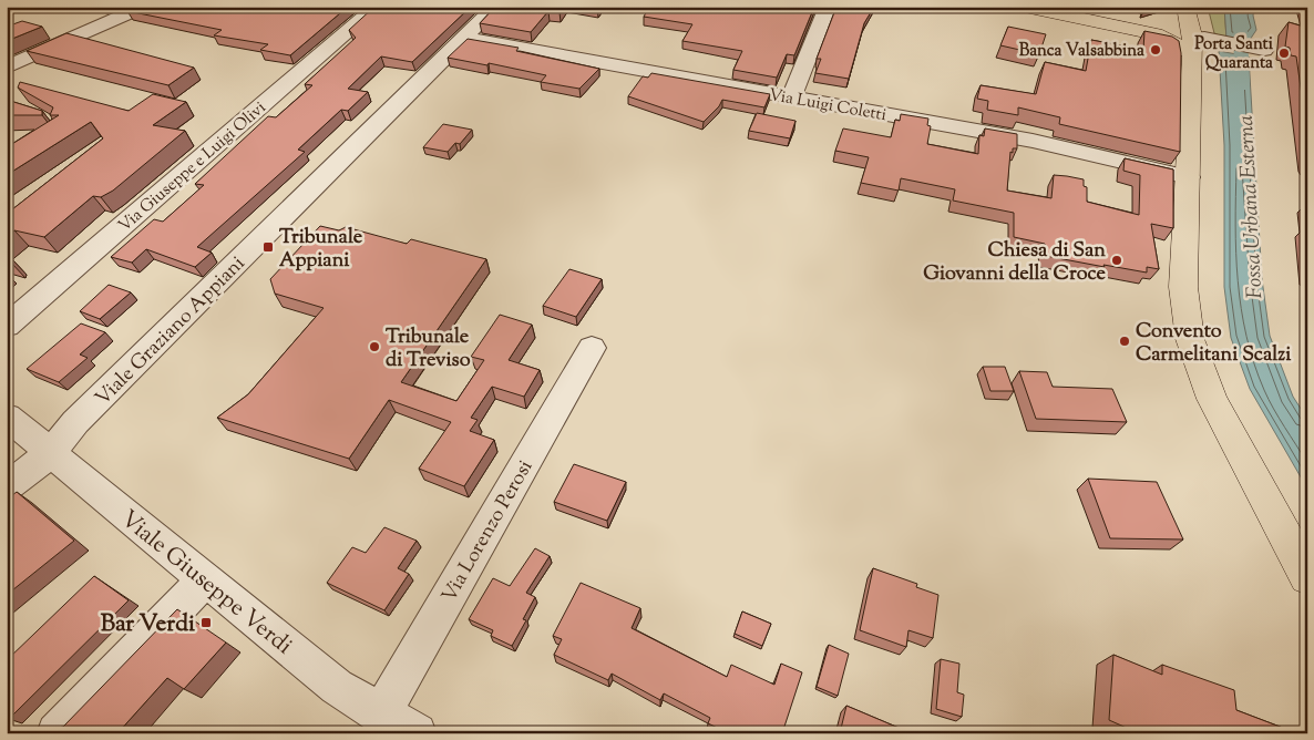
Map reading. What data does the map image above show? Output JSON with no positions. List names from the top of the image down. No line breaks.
{"streets":{"street":["Via Luigi Coletti","Via Giuseppe e Luigi Olivi","Viale Graziano Appiani","Via Lorenzo Perosi","Viale Giuseppe Verdi"]},"crossings":[["Via Luigi Coletti","Viale Graziano Appiani"],["Viale Graziano Appiani","Viale Giuseppe Verdi"],["Via Lorenzo Perosi","Viale Giuseppe Verdi"]],"water":["Fossa Urbana Esterna"],"places":{"other":["Banca Valsabbina","Porta Santi Quaranta","Chiesa di San Giovanni della Croce","Convento Carmelitani Scalzi","Tribunale di Treviso"],"transit":["Tribunale Appiani","Bar Verdi"]}}
